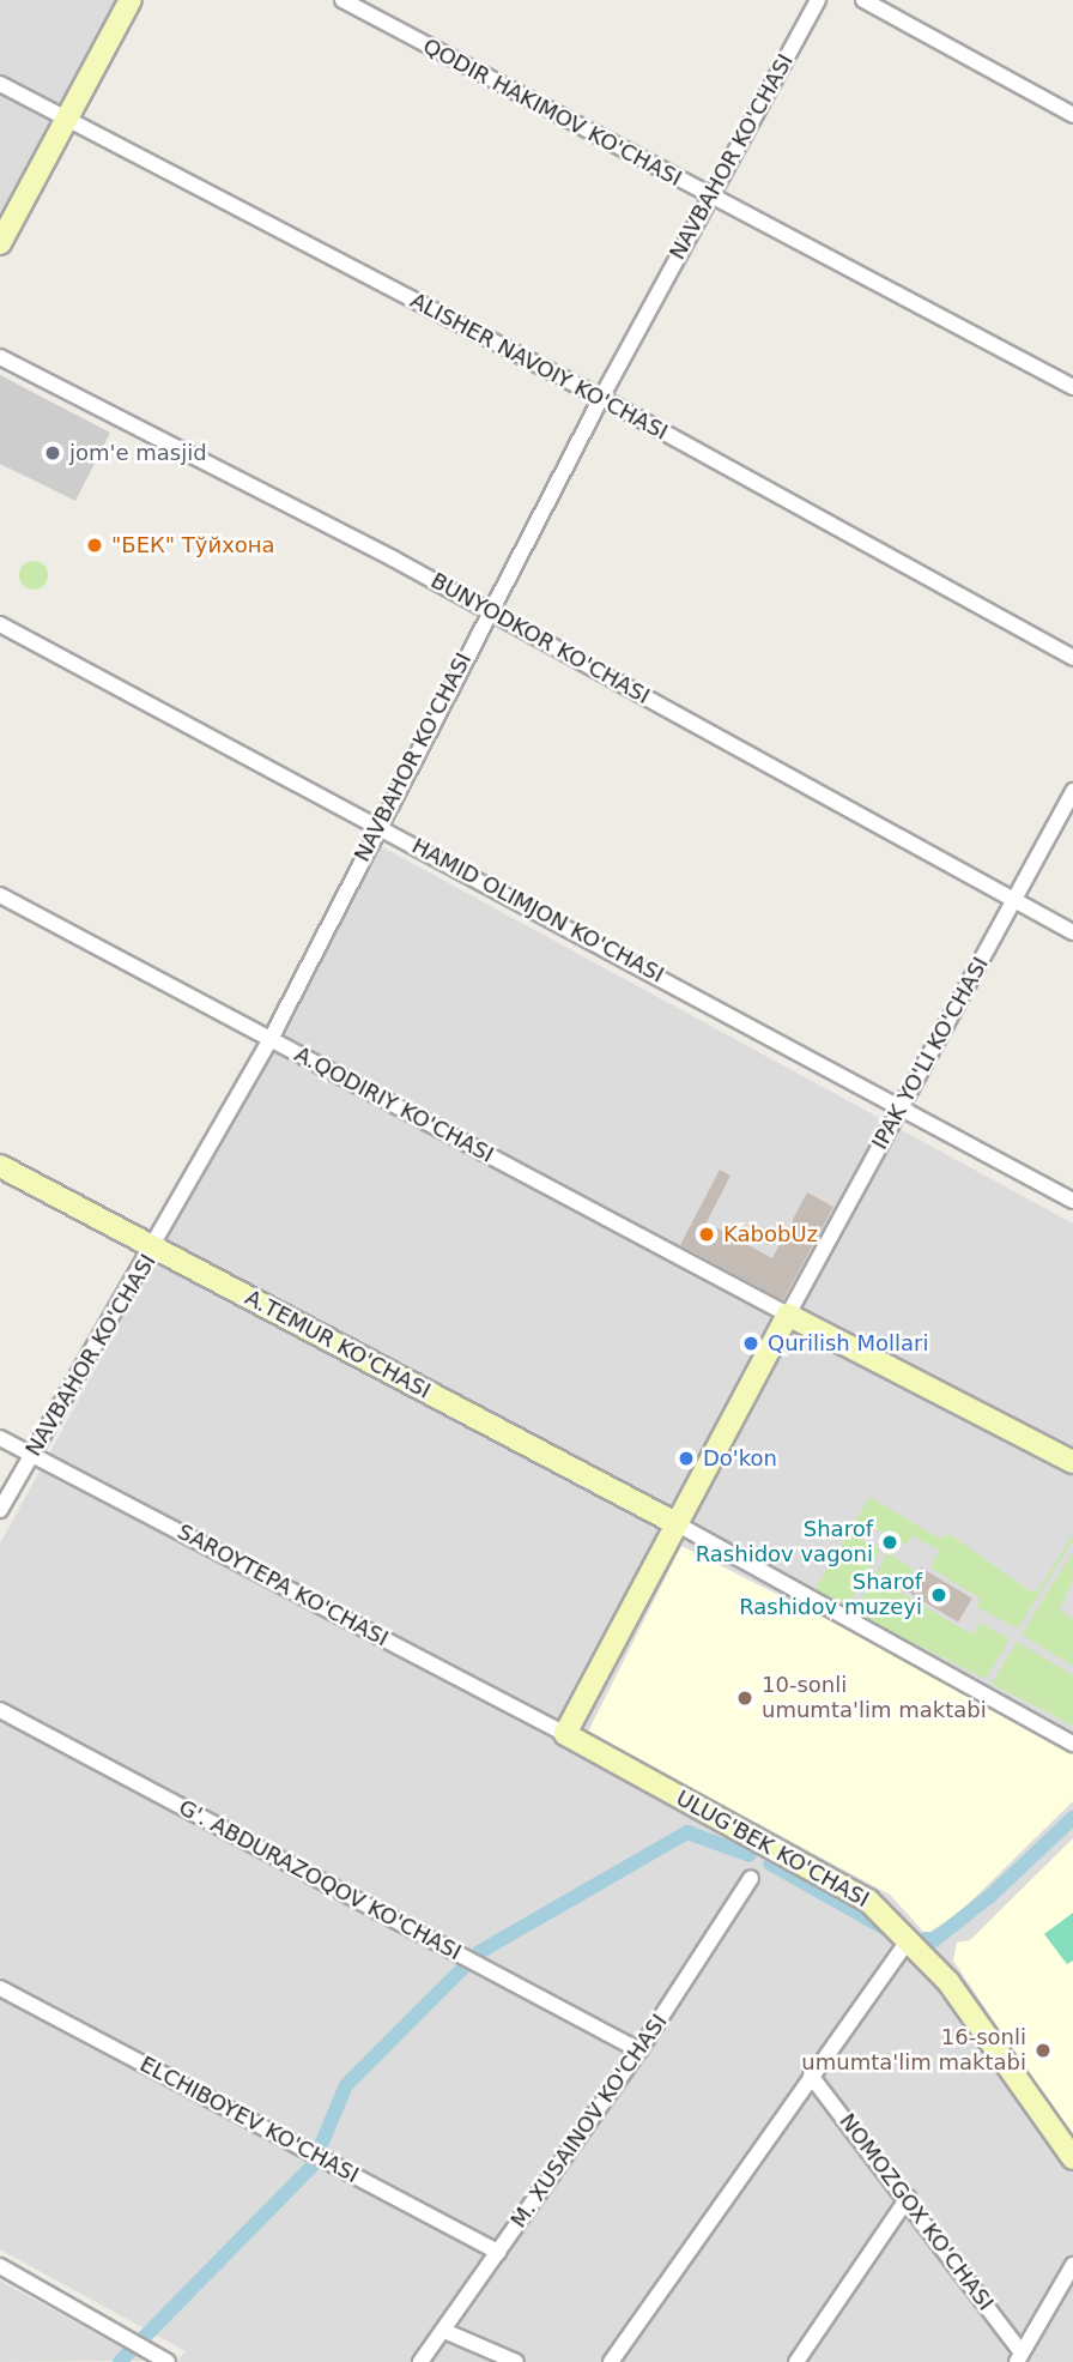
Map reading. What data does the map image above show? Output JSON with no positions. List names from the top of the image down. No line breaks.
{"streets":{"main road":["A.TEMUR KO'CHASI","ULUG'BEK KO'CHASI"],"street":["QODIR HAKIMOV KO'CHASI","NAVBAHOR KO'CHASI","ALISHER NAVOIY KO'CHASI","BUNYODKOR KO'CHASI","HAMID OLIMJON KO'CHASI","IPAK YO'LI KO'CHASI","A.QODIRIY KO'CHASI","SAROYTEPA KO'CHASI","G'. ABDURAZOQOV KO'CHASI","ELCHIBOYEV KO'CHASI","M. XUSAINOV KO'CHASI","NOMOZGOX KO'CHASI"]},"crossings":[["QODIR HAKIMOV KO'CHASI","NAVBAHOR KO'CHASI"],["NAVBAHOR KO'CHASI","ALISHER NAVOIY KO'CHASI"],["NAVBAHOR KO'CHASI","BUNYODKOR KO'CHASI"],["NAVBAHOR KO'CHASI","HAMID OLIMJON KO'CHASI"],["NAVBAHOR KO'CHASI","A.QODIRIY KO'CHASI"],["NAVBAHOR KO'CHASI","A.TEMUR KO'CHASI"],["NAVBAHOR KO'CHASI","SAROYTEPA KO'CHASI"],["BUNYODKOR KO'CHASI","IPAK YO'LI KO'CHASI"],["HAMID OLIMJON KO'CHASI","IPAK YO'LI KO'CHASI"],["IPAK YO'LI KO'CHASI","A.QODIRIY KO'CHASI"],["SAROYTEPA KO'CHASI","ULUG'BEK KO'CHASI"],["G'. ABDURAZOQOV KO'CHASI","M. XUSAINOV KO'CHASI"],["ELCHIBOYEV KO'CHASI","M. XUSAINOV KO'CHASI"]],"places":["jom'e masjid","\"БЕК\" Тўйхона","KabobUz","Qurilish Mollari","Do'kon","Sharof Rashidov vagoni","Sharof Rashidov muzeyi","10-sonli umumta'lim maktabi","16-sonli umumta'lim maktabi"]}
